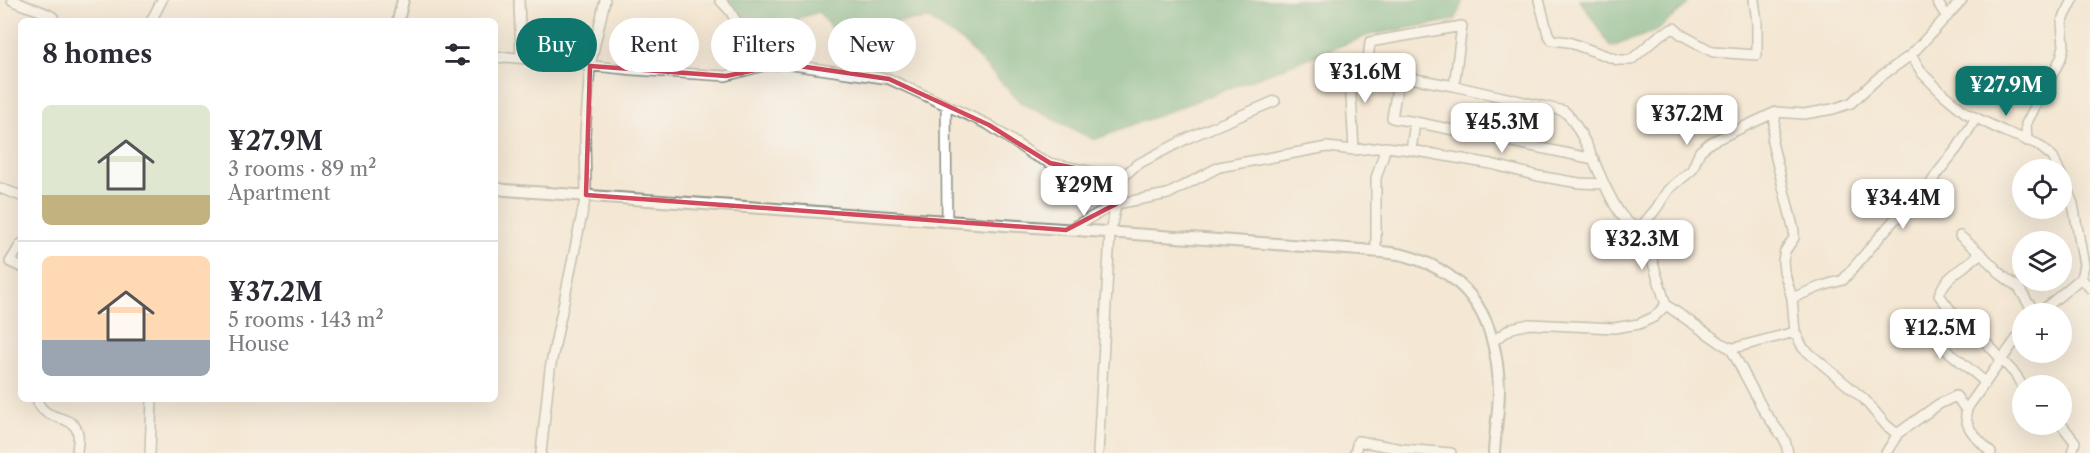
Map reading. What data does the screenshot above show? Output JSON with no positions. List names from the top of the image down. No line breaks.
{"page":{"chip":["Buy","Rent","Filters","New"],"heading":"8 homes","price":["¥31.6M","¥27.9M","¥37.2M","¥45.3M","¥29M","¥34.4M","¥32.3M","¥12.5M"],"list":[{"name":"¥27.9M","note":"3 rooms · 89 m² · Apartment"},{"name":"¥37.2M","note":"5 rooms · 143 m² · House"}],"map_buttons":["+","−"]}}
